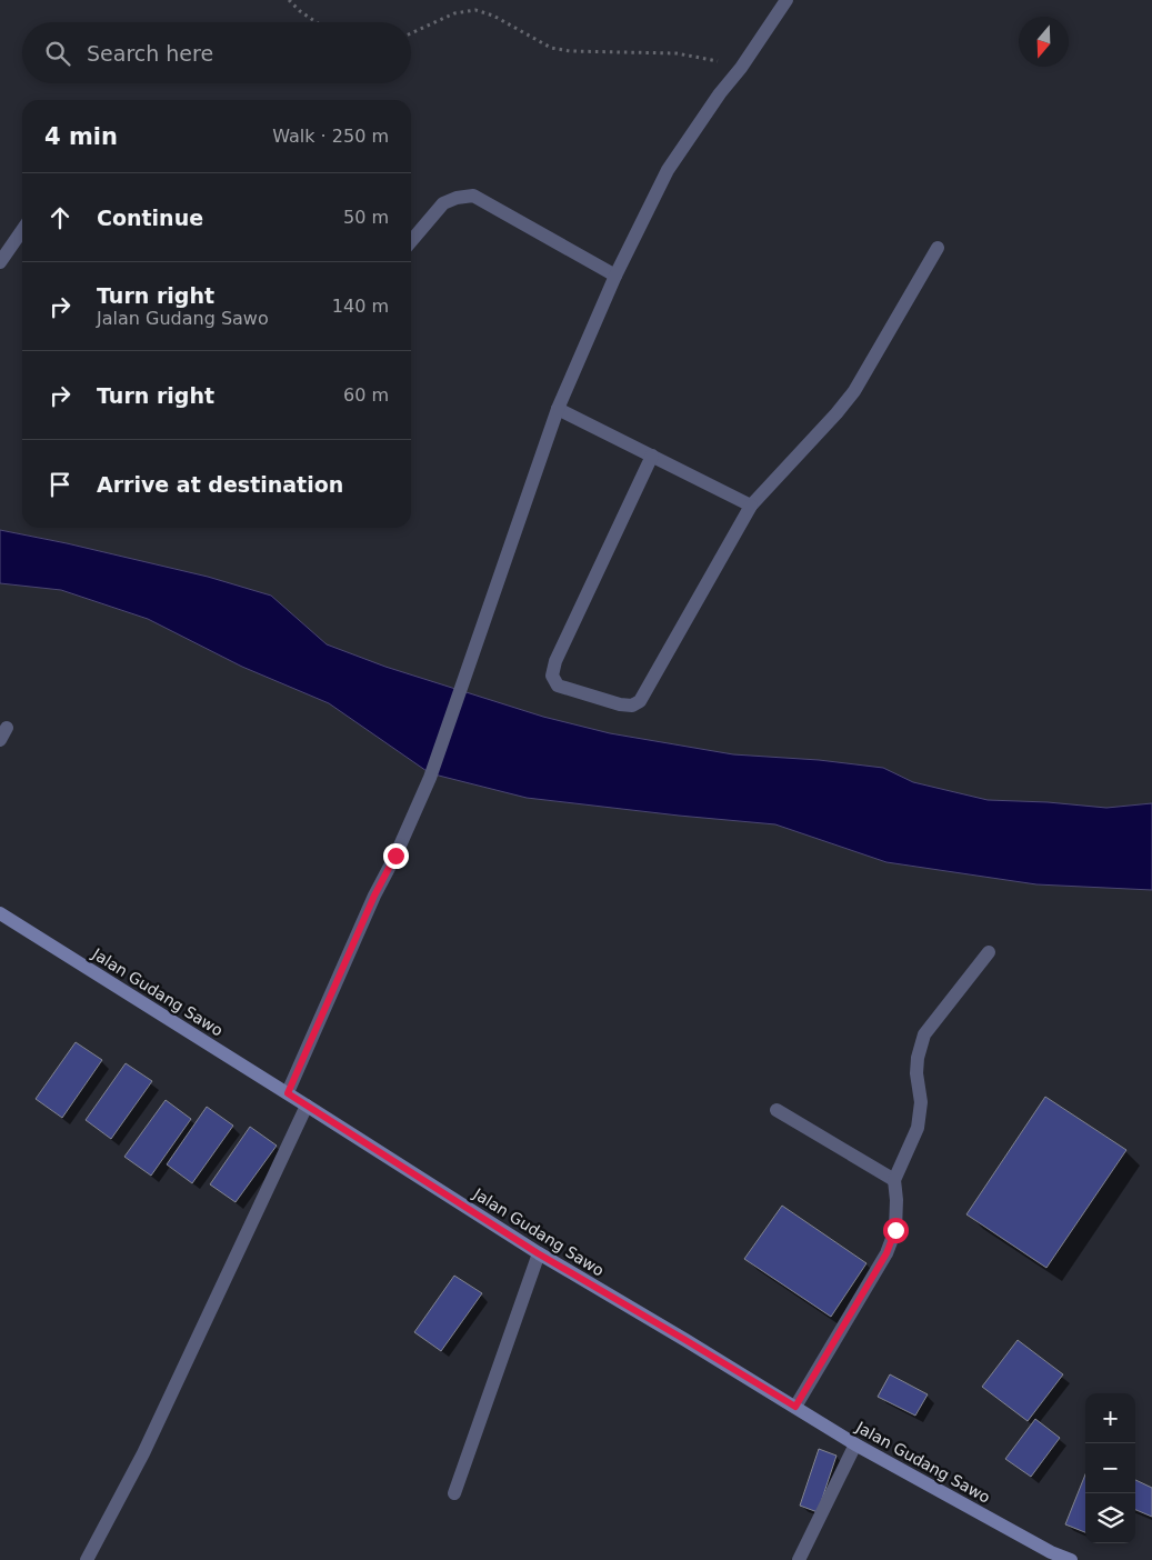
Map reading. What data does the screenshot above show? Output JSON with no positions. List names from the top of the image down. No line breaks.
{"streets":{"street":["Jalan Gudang Sawo"]},"north":"bottom","page":{"search":"Search here","heading":["4 min","Walk · 250 m"],"list":[["Continue","50 m"],["Turn right","Jalan Gudang Sawo","140 m"],["Turn right","60 m"],"Arrive at destination"],"map_buttons":["+","−"]}}
